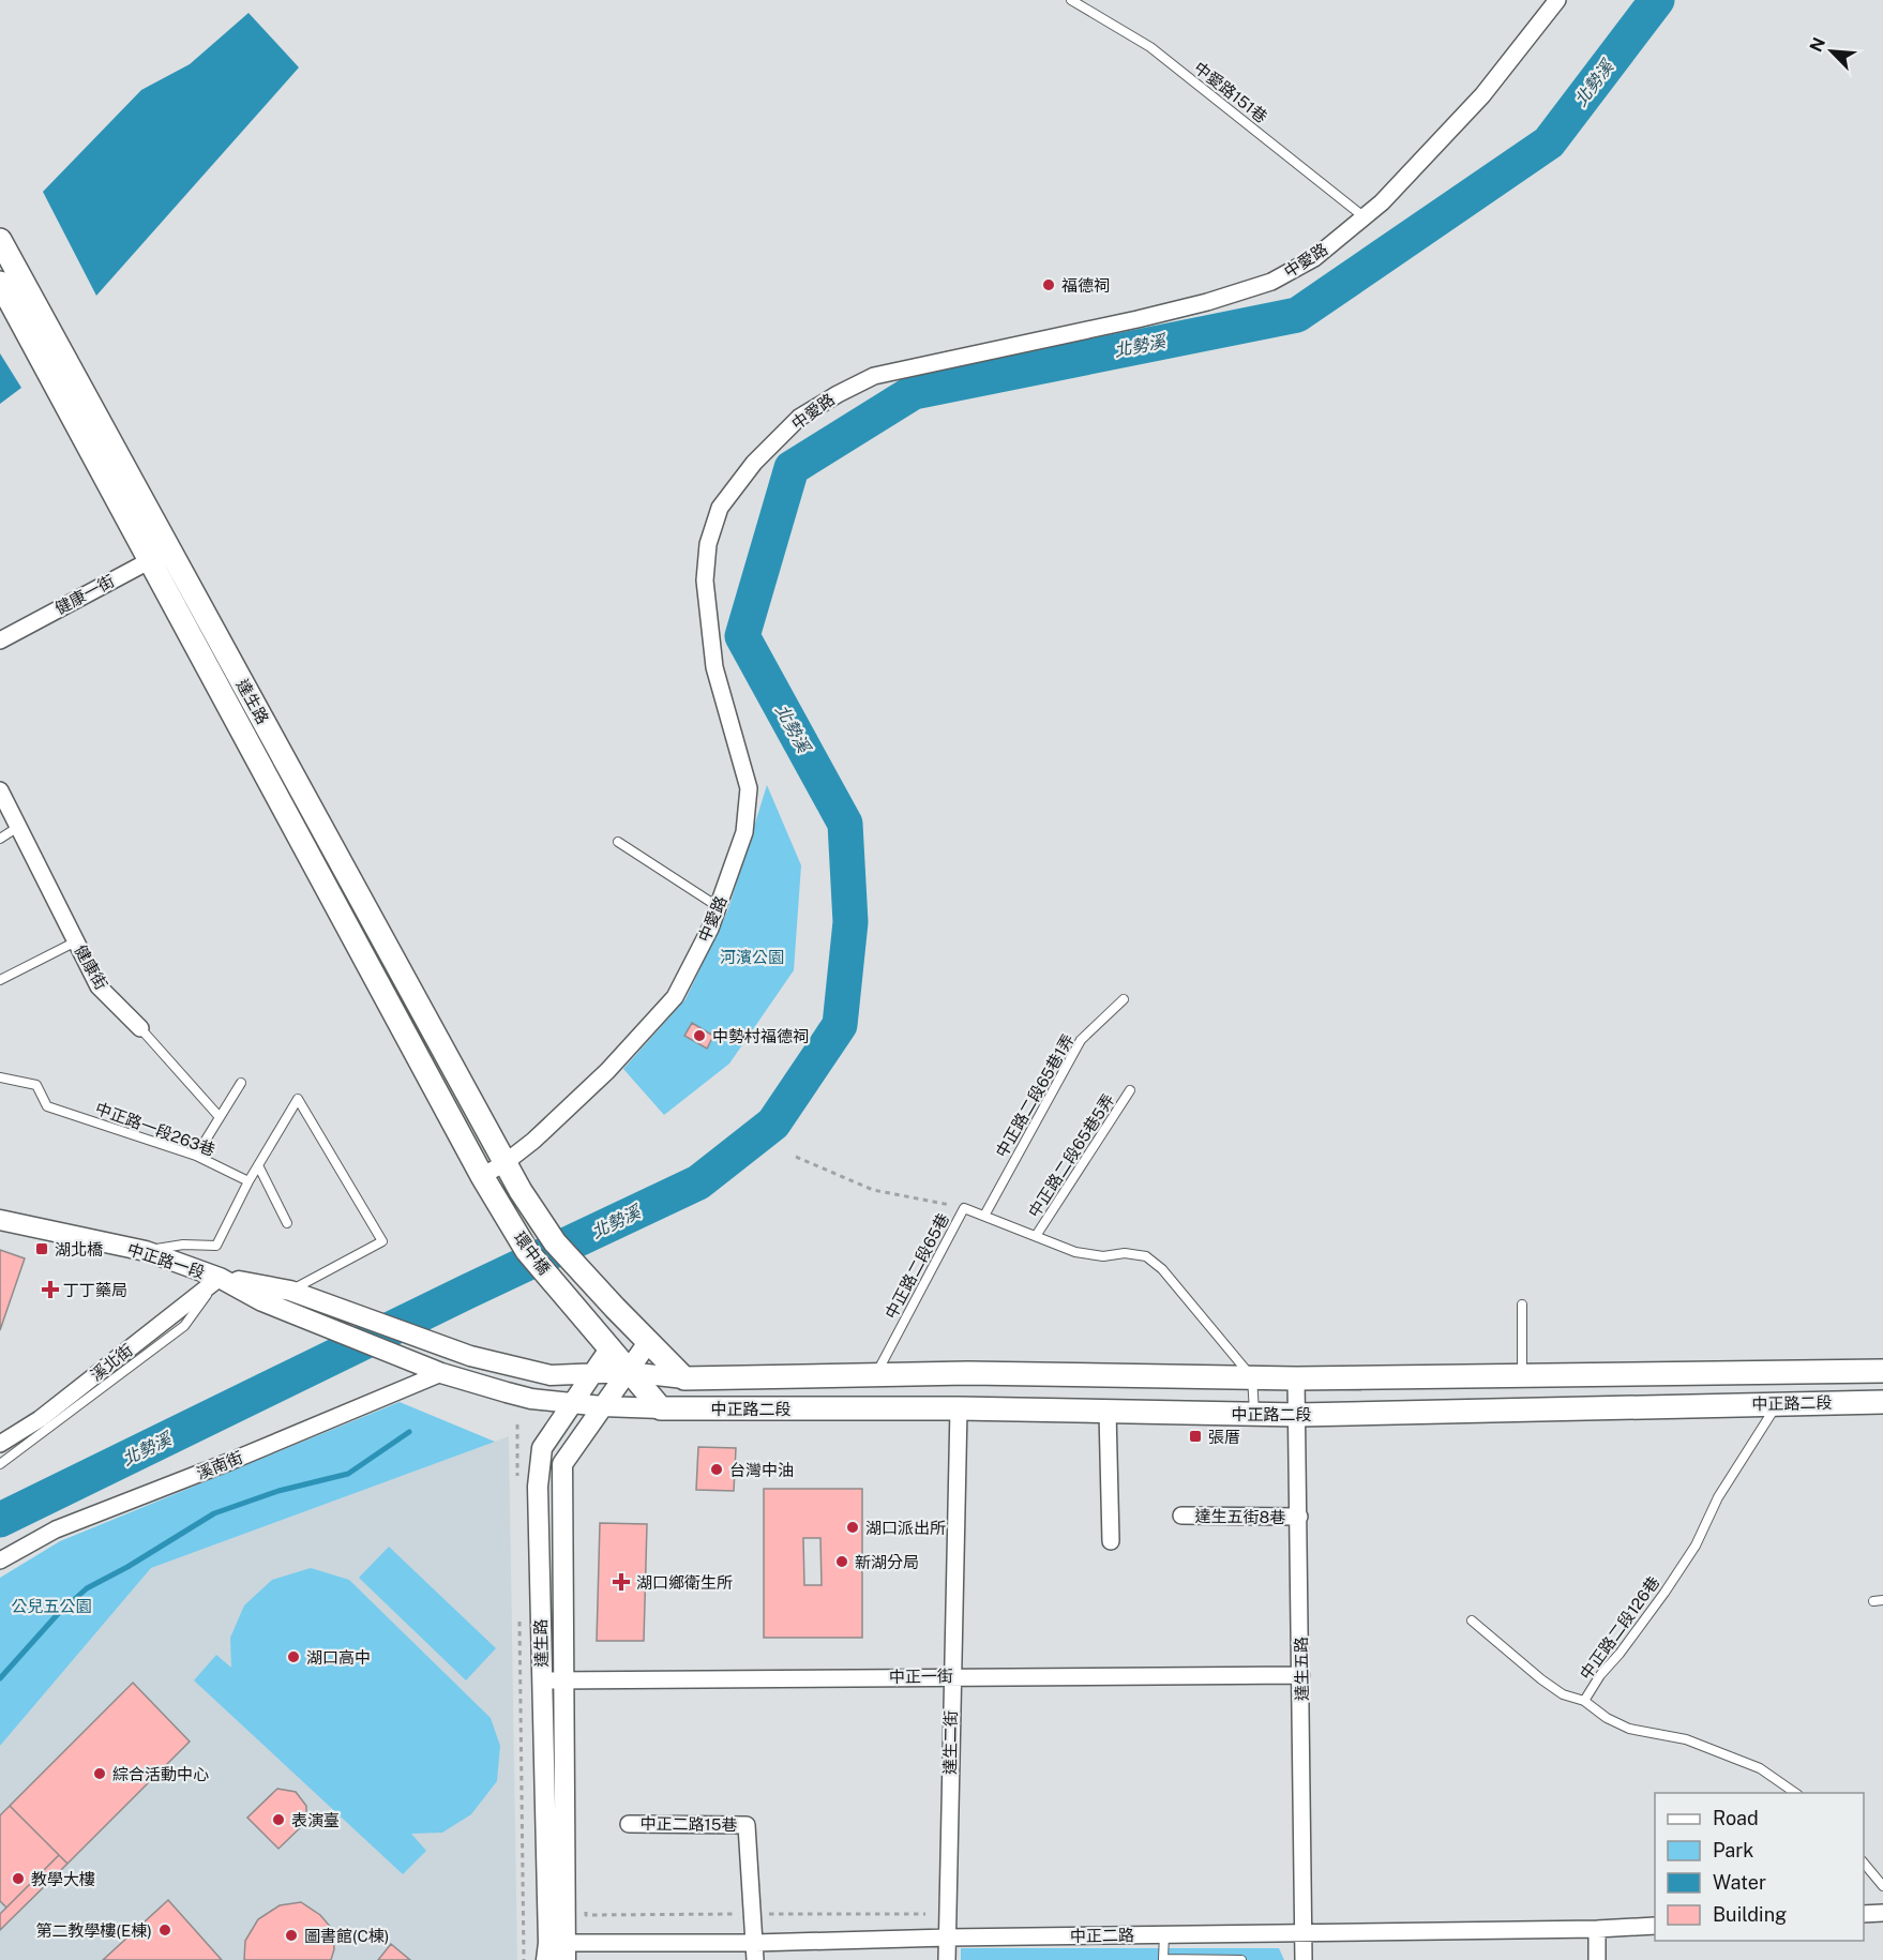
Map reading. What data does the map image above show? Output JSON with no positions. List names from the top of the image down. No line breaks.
{"streets":{"main road":["達生路","環中橋","中正路二段"],"street":["中愛路","健康一街","健康街","中正路一段","溪北街","溪南街","達生五街8巷","達生五路","中正一街","達生二街","中正二路15巷","中正二路"],"lane":["中愛路151巷","中正路二段65巷1弄","中正路一段263巷","中正路二段65巷5弄","中正路二段65巷","中正路二段126巷"]},"crossings":[["中愛路151巷","中愛路"],["中愛路","達生路"],["中愛路","環中橋"],["健康一街","達生路"],["達生路","環中橋"],["達生路","中正一街"],["達生路","中正二路"],["中正路二段65巷1弄","中正路二段65巷"],["中正路二段65巷5弄","中正路二段65巷"],["中正路一段","溪北街"],["中正路二段65巷","中正路二段"],["中正路二段","中正路二段126巷"],["中正路二段","達生五路"],["中正路二段","達生二街"],["達生五街8巷","達生五路"],["達生五路","中正一街"],["達生五路","中正二路"],["中正一街","達生二街"],["達生二街","中正二路"],["中正二路15巷","中正二路"]],"water":["北勢溪"],"parks":["河濱公園","公兒五公園"],"places":{"other":["福德祠","中勢村福德祠","台灣中油","湖口派出所","新湖分局","湖口高中","綜合活動中心","表演臺","教學大樓","第二教學樓(E棟)","圖書館(C棟)"],"transit":["湖北橋","張厝"],"health":["丁丁藥局","湖口鄉衛生所"]},"legend":["Road","Park","Water","Building"],"north":"top left"}
